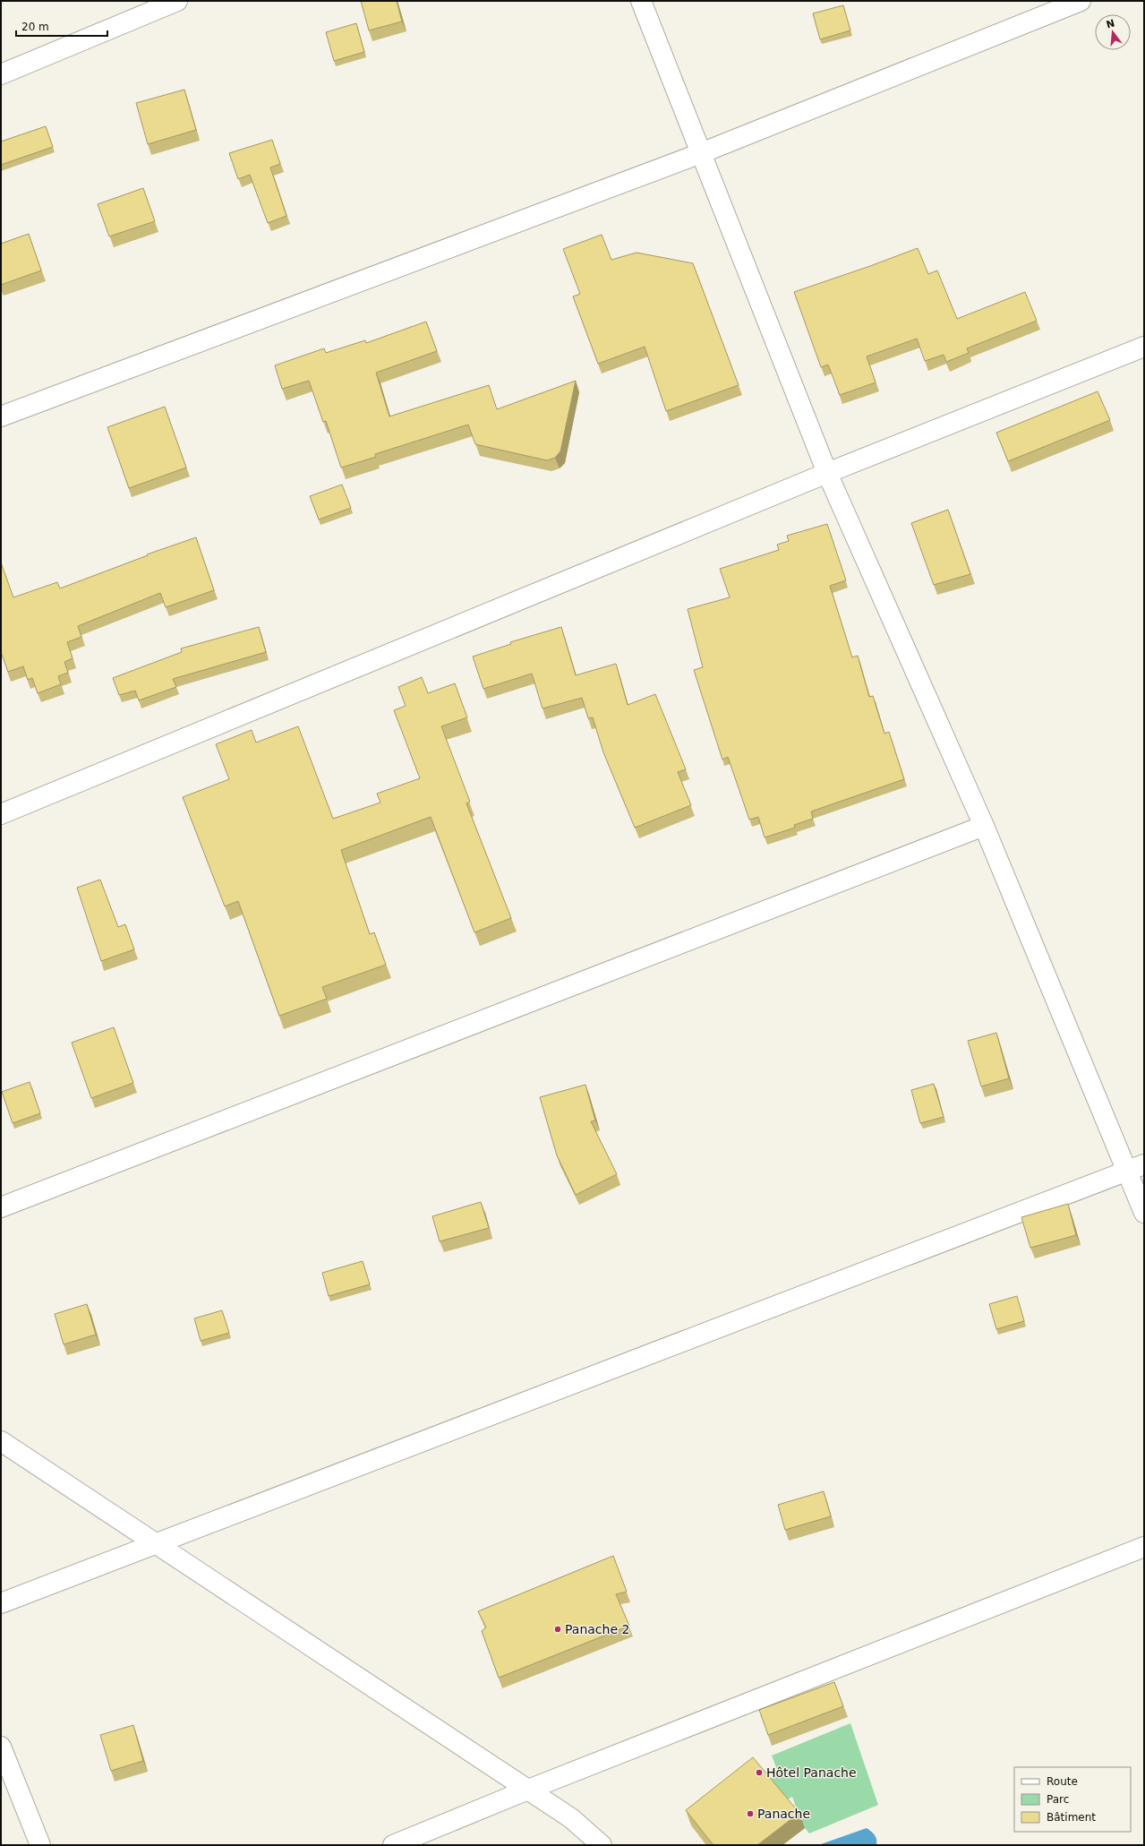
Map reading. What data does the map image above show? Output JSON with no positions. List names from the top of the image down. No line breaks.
{"places":["Panache 2","Hôtel Panache","Panache"],"legend":["Route","Parc","Bâtiment"],"scale_bar":"20 m","north":"top"}
